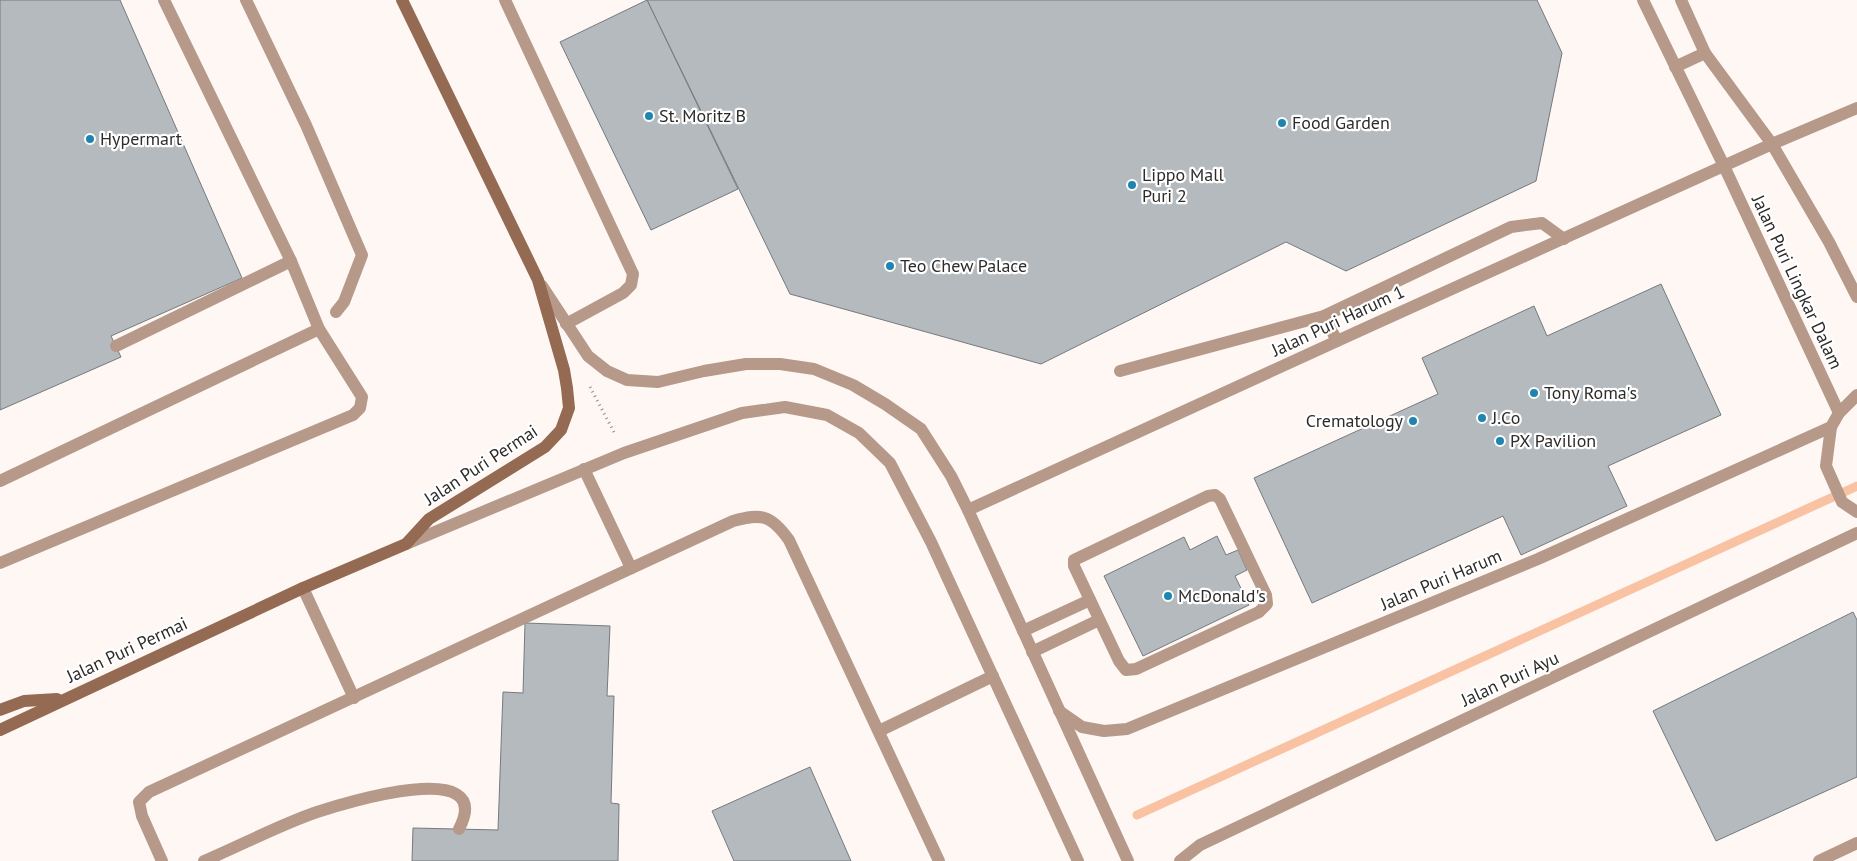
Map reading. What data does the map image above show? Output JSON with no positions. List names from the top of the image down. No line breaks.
{"streets":{"main road":["Jalan Puri Permai"],"street":["Jalan Puri Lingkar Dalam","Jalan Puri Harum 1","Jalan Puri Harum","Jalan Puri Ayu"]},"crossings":[["Jalan Puri Lingkar Dalam","Jalan Puri Harum 1"]],"places":["St. Moritz B","Food Garden","Hypermart","Lippo Mall Puri 2","Teo Chew Palace","Tony Roma's","J.Co","Crematology","PX Pavilion","McDonald's"]}
